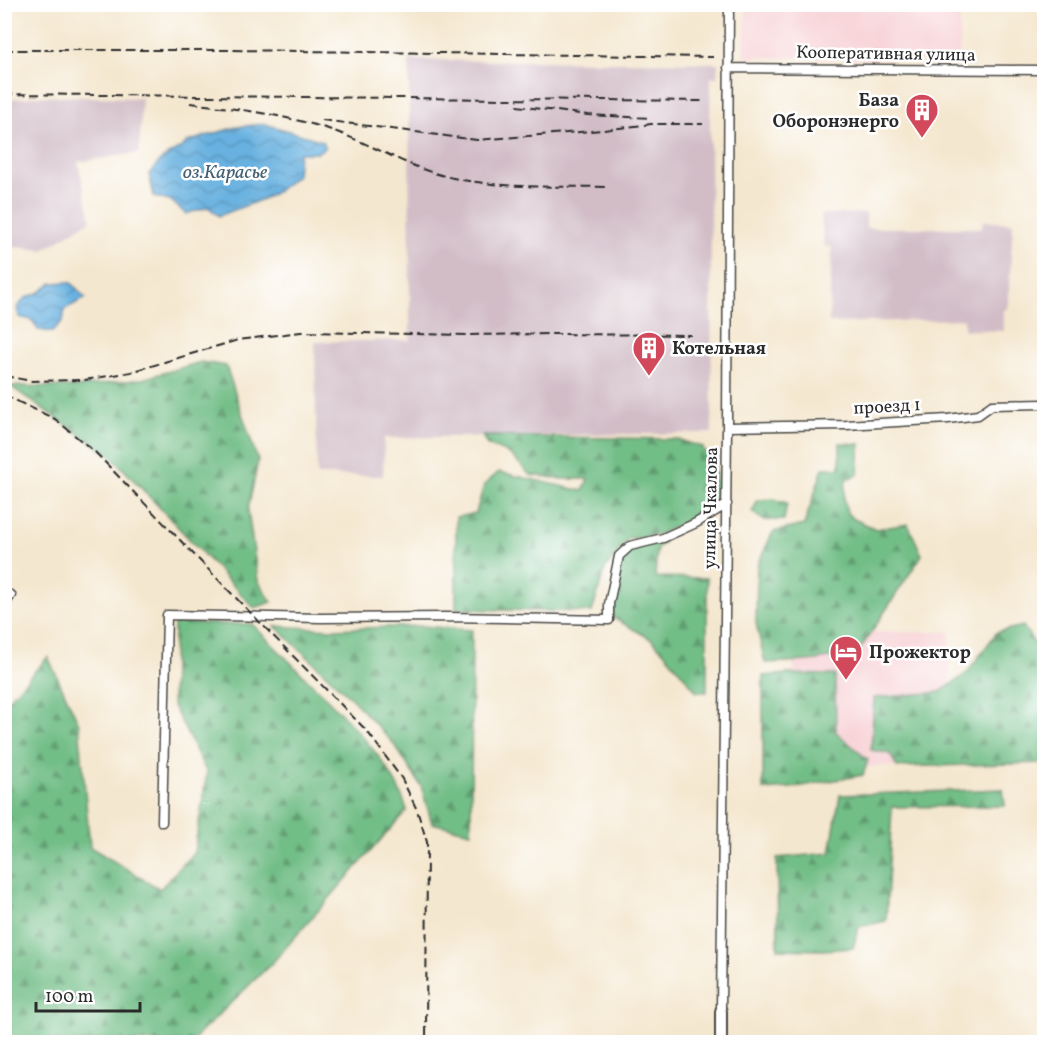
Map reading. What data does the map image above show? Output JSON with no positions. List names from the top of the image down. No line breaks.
{"streets":{"street":["Кооперативная улица","проезд 1","улица Чкалова"]},"crossings":[["Кооперативная улица","улица Чкалова"],["проезд 1","улица Чкалова"]],"water":["оз.Карасье"],"places":{"building":["База Оборонэнерго","Котельная"],"hotel":["Прожектор"]},"scale_bar":"100 m"}
